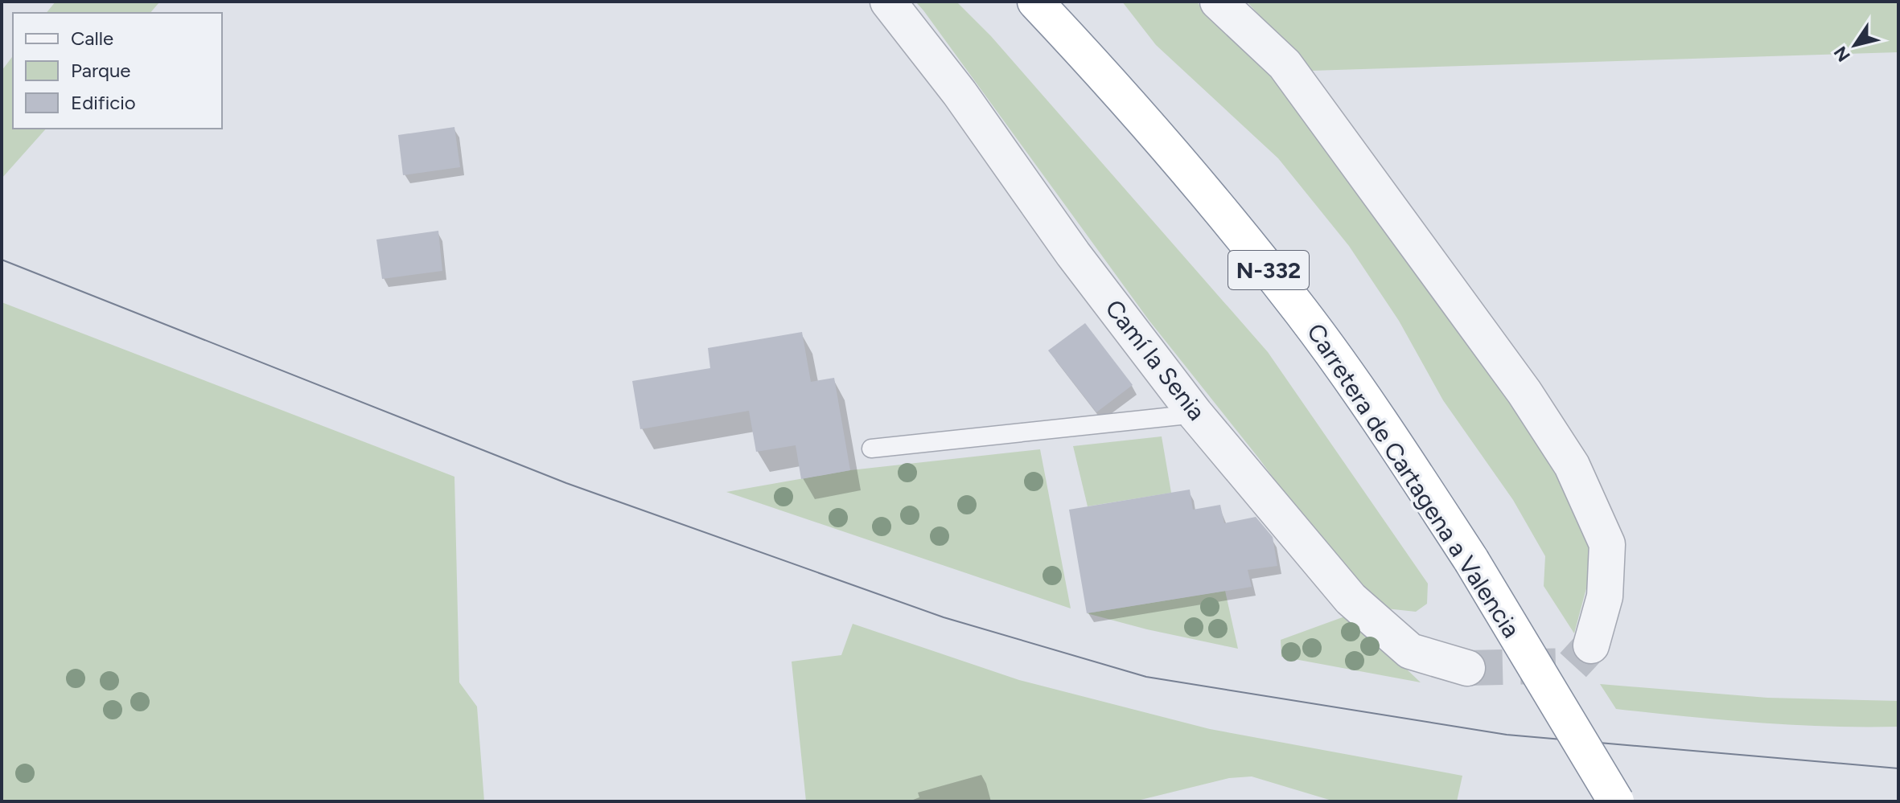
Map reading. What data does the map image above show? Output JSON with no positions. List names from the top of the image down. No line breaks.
{"streets":{"highway":["N-332","Carretera de Cartagena a Valencia"],"street":["Camí la Senia"]},"legend":["Calle","Parque","Edificio"],"north":"bottom left"}
